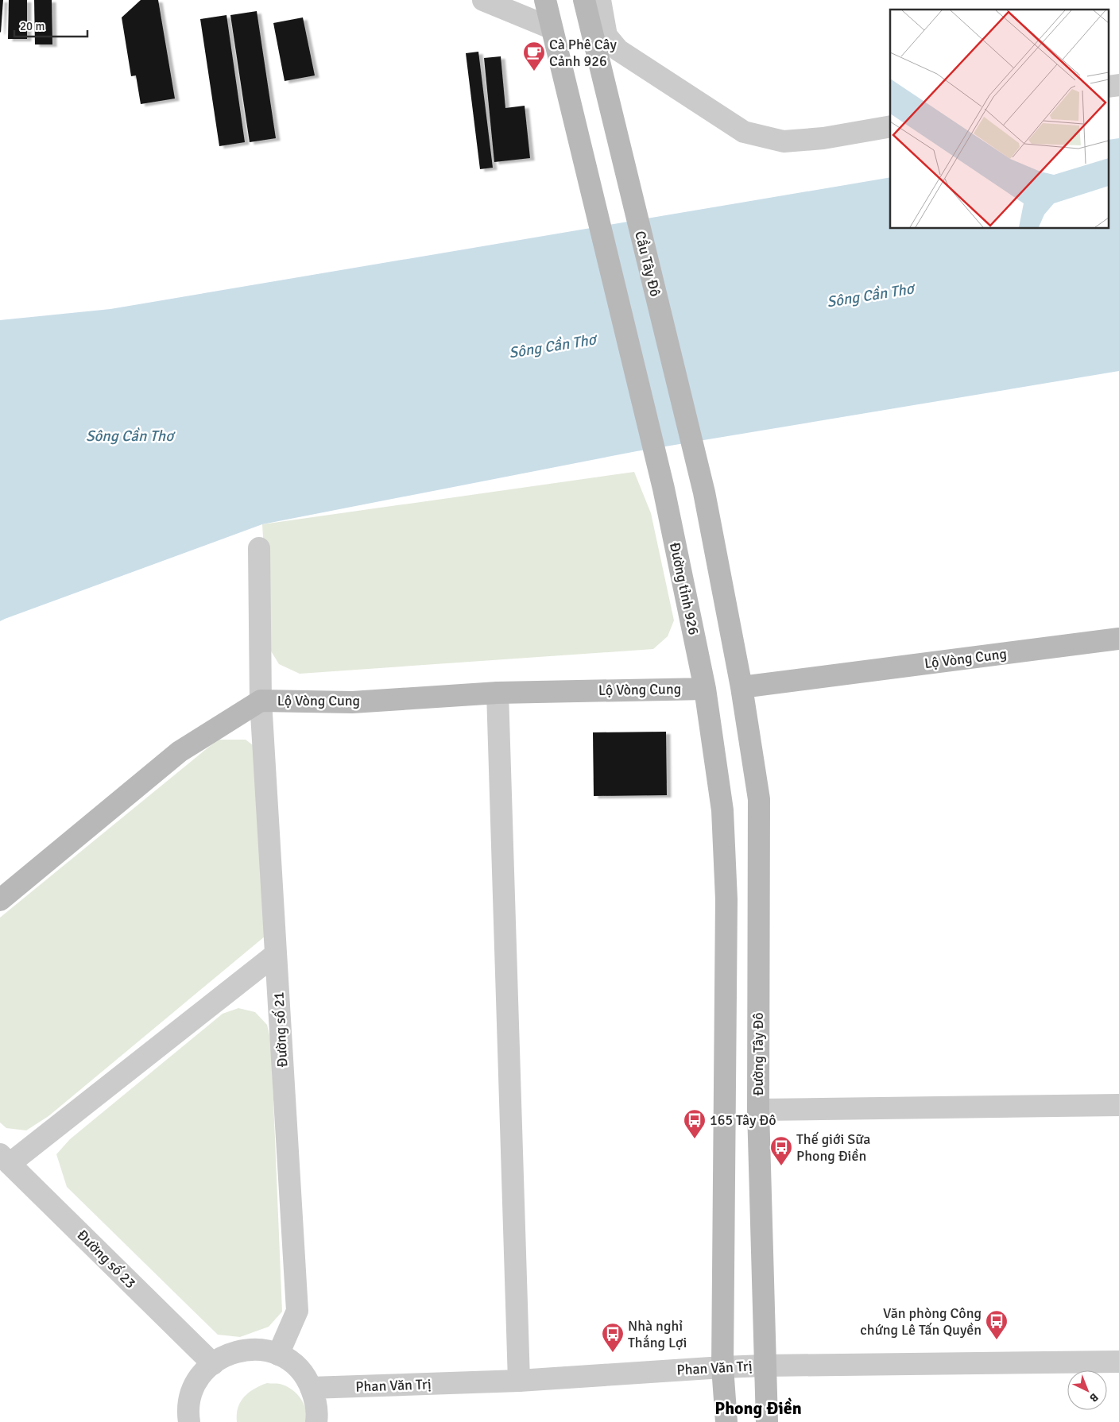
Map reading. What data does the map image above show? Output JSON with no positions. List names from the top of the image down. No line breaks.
{"streets":{"main road":["Cầu Tây Đô","Đường tỉnh 926","Lộ Vòng Cung","Đường Tây Đô"],"street":["Đường số 21","Đường số 23","Phan Văn Trị"]},"crossings":[["Cầu Tây Đô","Lộ Vòng Cung"],["Cầu Tây Đô","Đường Tây Đô"],["Đường tỉnh 926","Lộ Vòng Cung"],["Lộ Vòng Cung","Đường số 21"],["Lộ Vòng Cung","Đường Tây Đô"],["Đường Tây Đô","Phan Văn Trị"]],"districts":["Phong Điền"],"water":["Sông Cần Thơ"],"places":{"cafe":["Cà Phê Cây Cảnh 926"],"bus stop":["165 Tây Đô","Thế giới Sữa Phong Điền","Văn phòng Công chứng Lê Tấn Quyền","Nhà nghỉ Thắng Lợi"]},"scale_bar":"20 m","north":"bottom right"}
